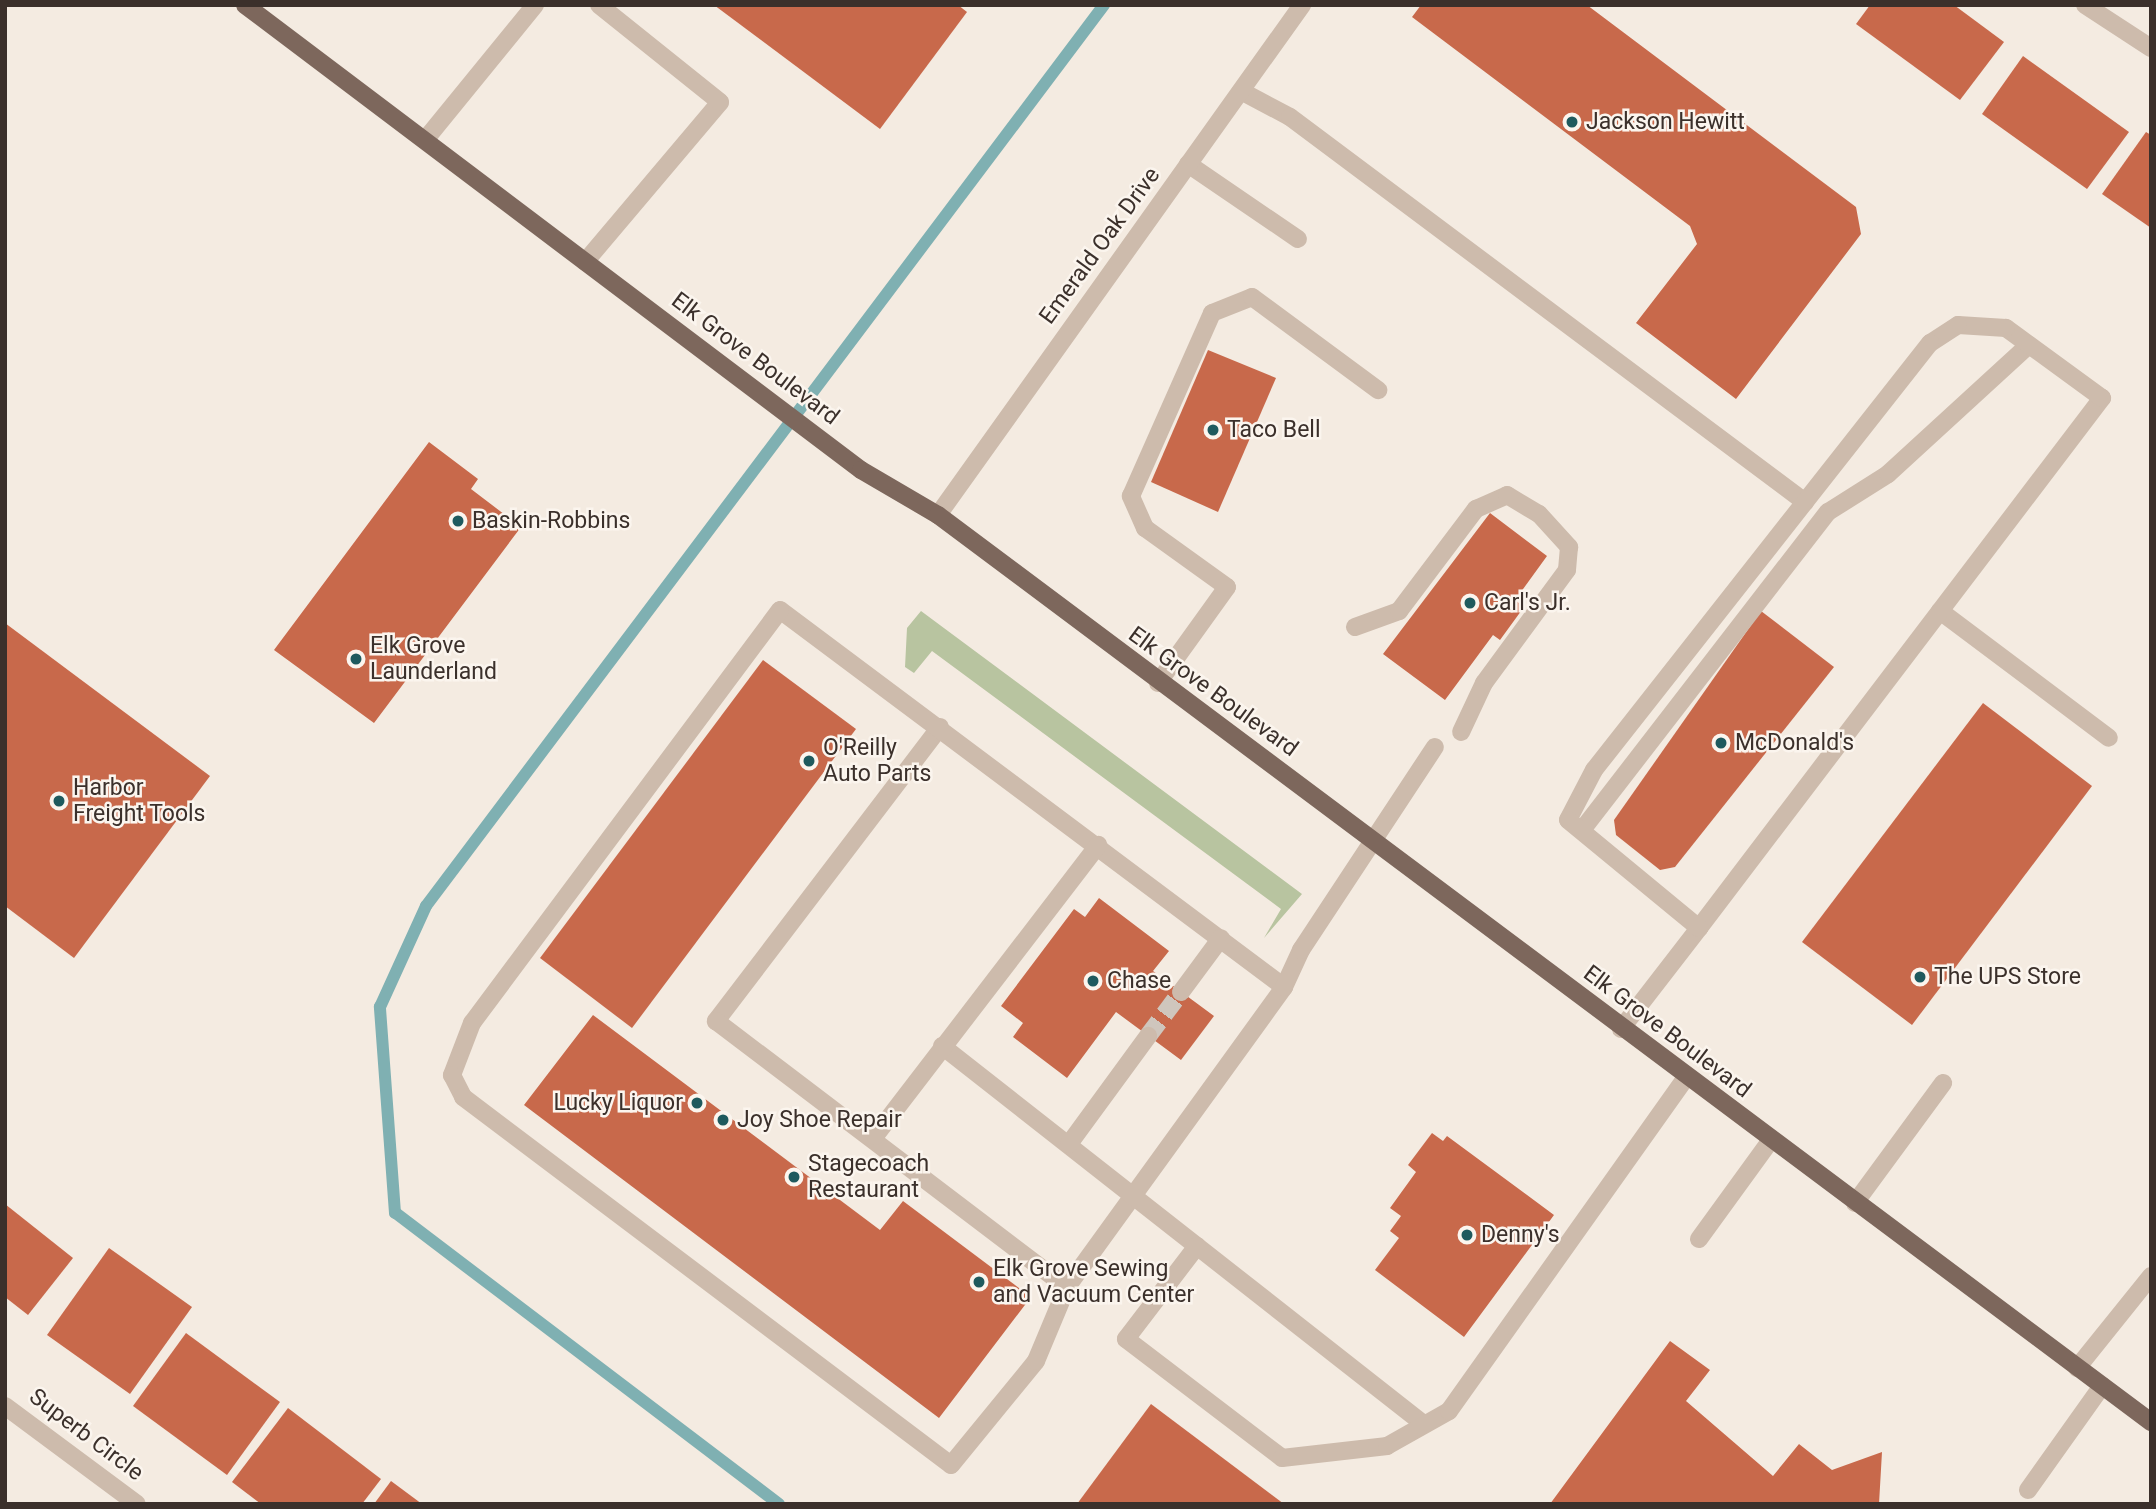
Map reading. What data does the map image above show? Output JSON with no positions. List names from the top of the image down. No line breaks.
{"streets":{"main road":["Elk Grove Boulevard"],"street":["Emerald Oak Drive","Superb Circle"]},"crossings":[["Emerald Oak Drive","Elk Grove Boulevard"]],"places":["Jackson Hewitt","Taco Bell","Baskin-Robbins","Carl's Jr.","Elk Grove Launderland","McDonald's","O'Reilly Auto Parts","Harbor Freight Tools","The UPS Store","Chase","Lucky Liquor","Joy Shoe Repair","Stagecoach Restaurant","Denny's","Elk Grove Sewing and Vacuum Center"]}
